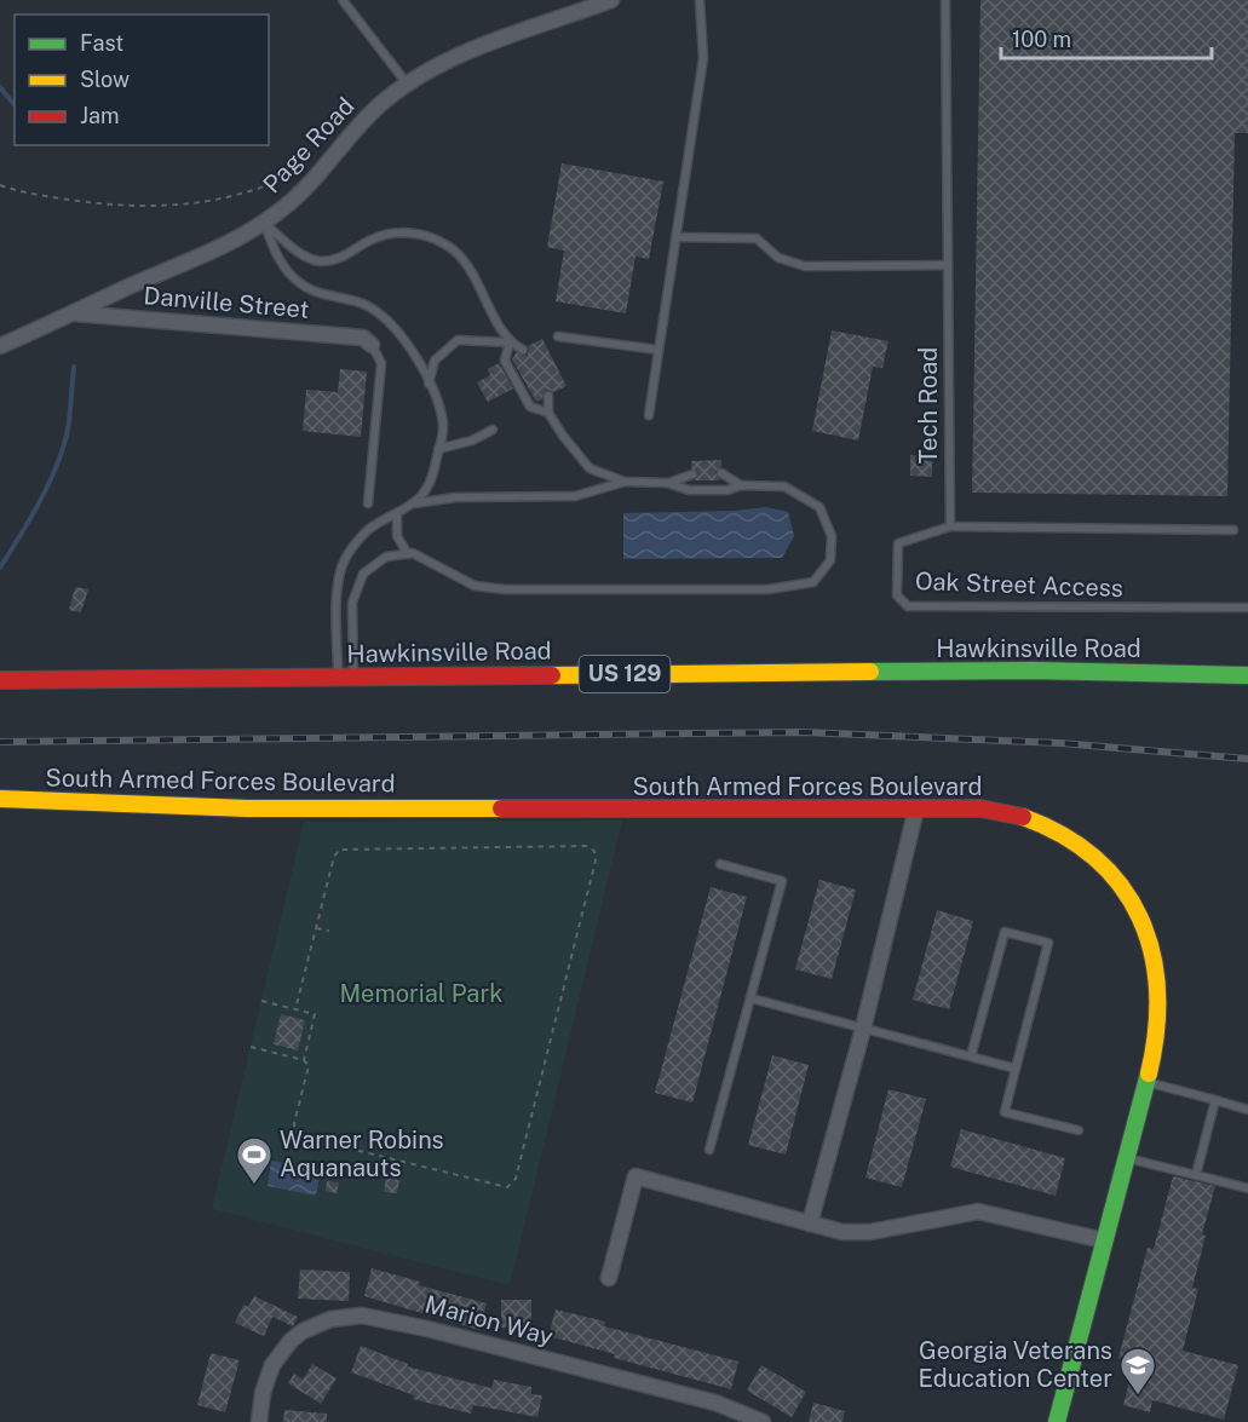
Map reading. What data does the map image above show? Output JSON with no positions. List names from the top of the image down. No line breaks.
{"streets":{"street":["Page Road","Danville Street","Hawkinsville Road","US 129","South Armed Forces Boulevard","Marion Way"],"lane":["Tech Road","Oak Street Access"]},"crossings":[["Page Road","Danville Street"],["Tech Road","Oak Street Access"]],"parks":["Memorial Park"],"places":{"sports":["Warner Robins Aquanauts"],"school or university":["Georgia Veterans Education Center"]},"legend":["Fast","Slow","Jam"],"scale_bar":"100 m"}
